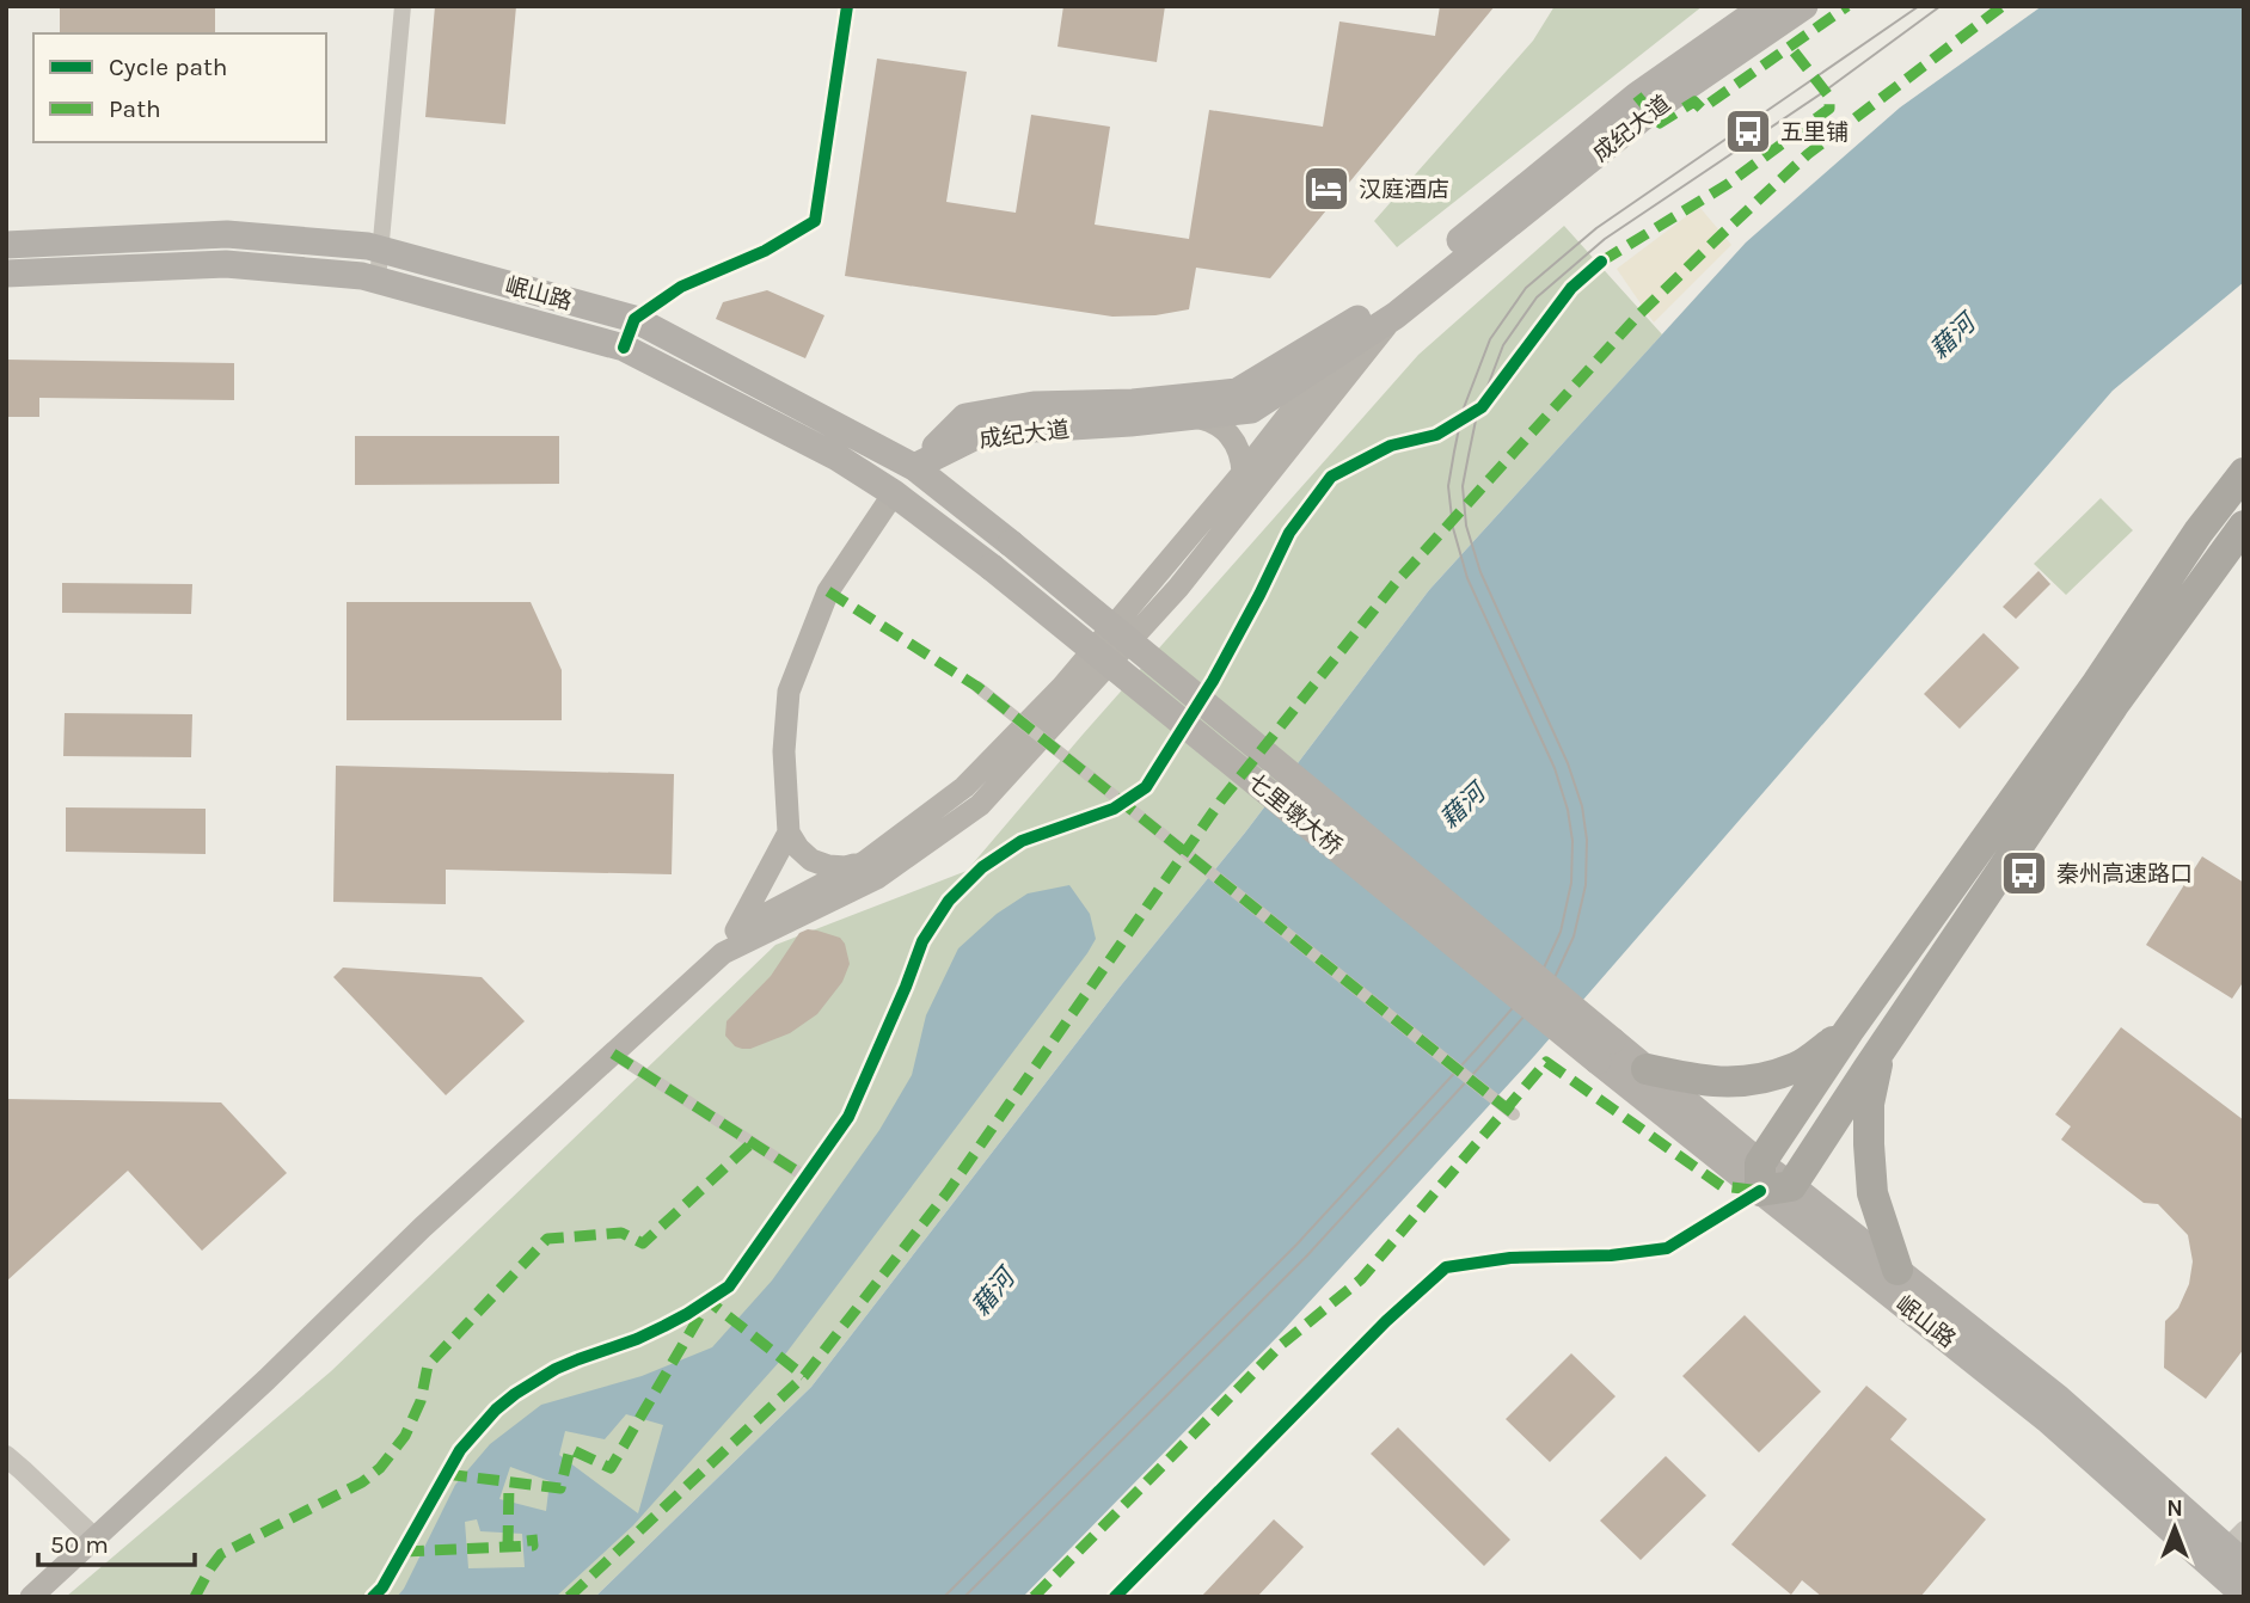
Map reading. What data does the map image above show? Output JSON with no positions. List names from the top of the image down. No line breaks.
{"streets":{"main road":["成纪大道","岷山路","七里墩大桥"]},"crossings":[["成纪大道","岷山路"],["岷山路","七里墩大桥"]],"water":["藉河"],"places":{"bus stop":["五里铺","秦州高速路口"],"hotel":["汉庭酒店"]},"legend":["Cycle path","Path"],"scale_bar":"50 m","north":"top"}
